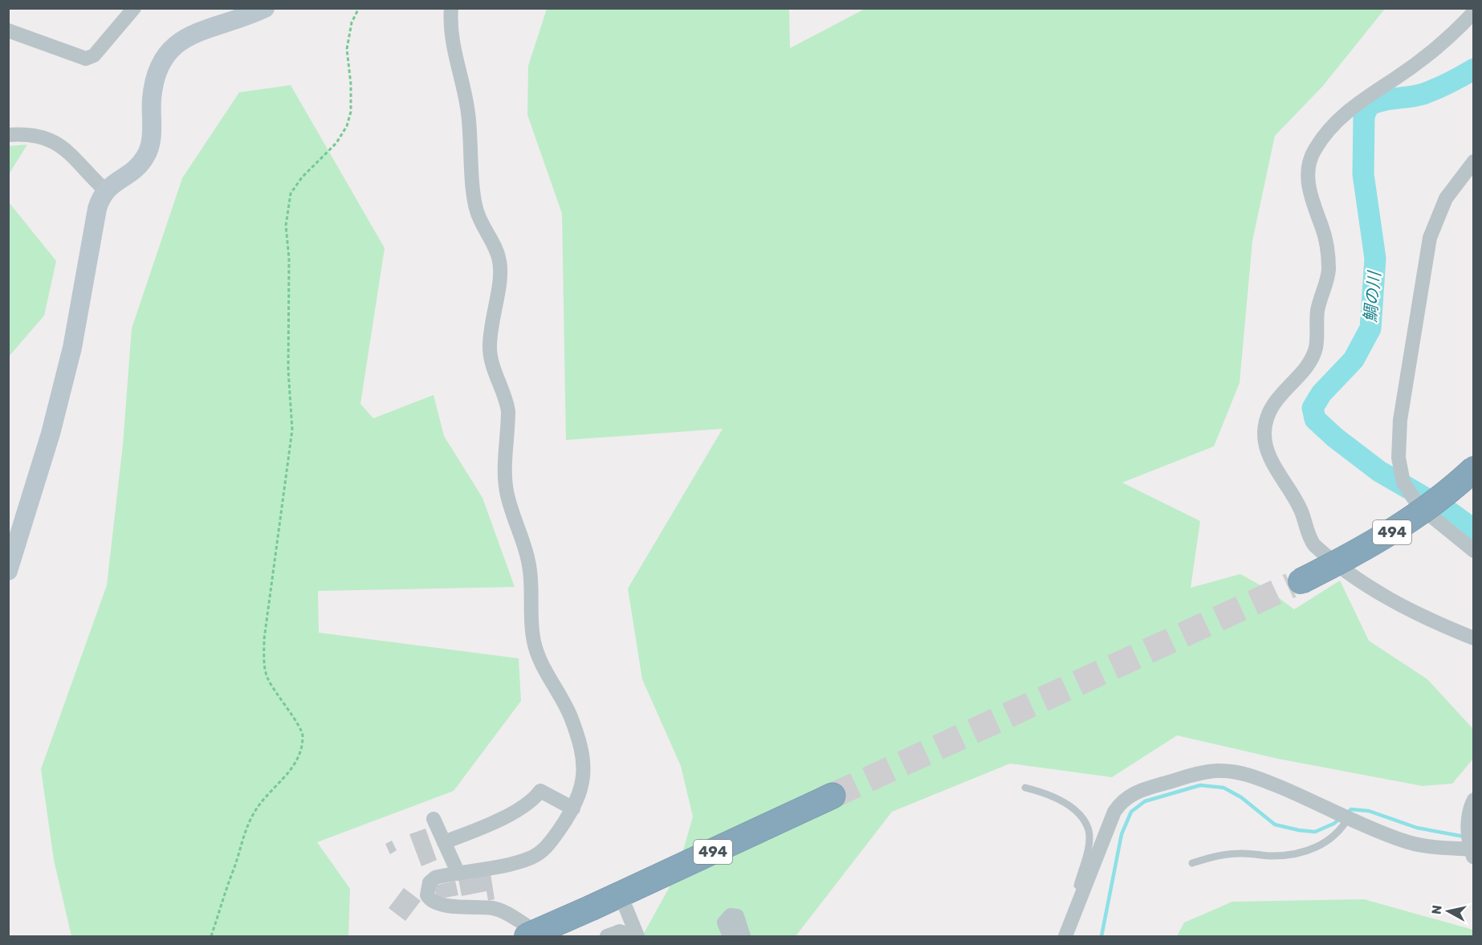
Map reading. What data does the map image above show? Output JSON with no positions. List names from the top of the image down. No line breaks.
{"streets":{"highway":["494"]},"water":["鯛の川"],"north":"left"}
